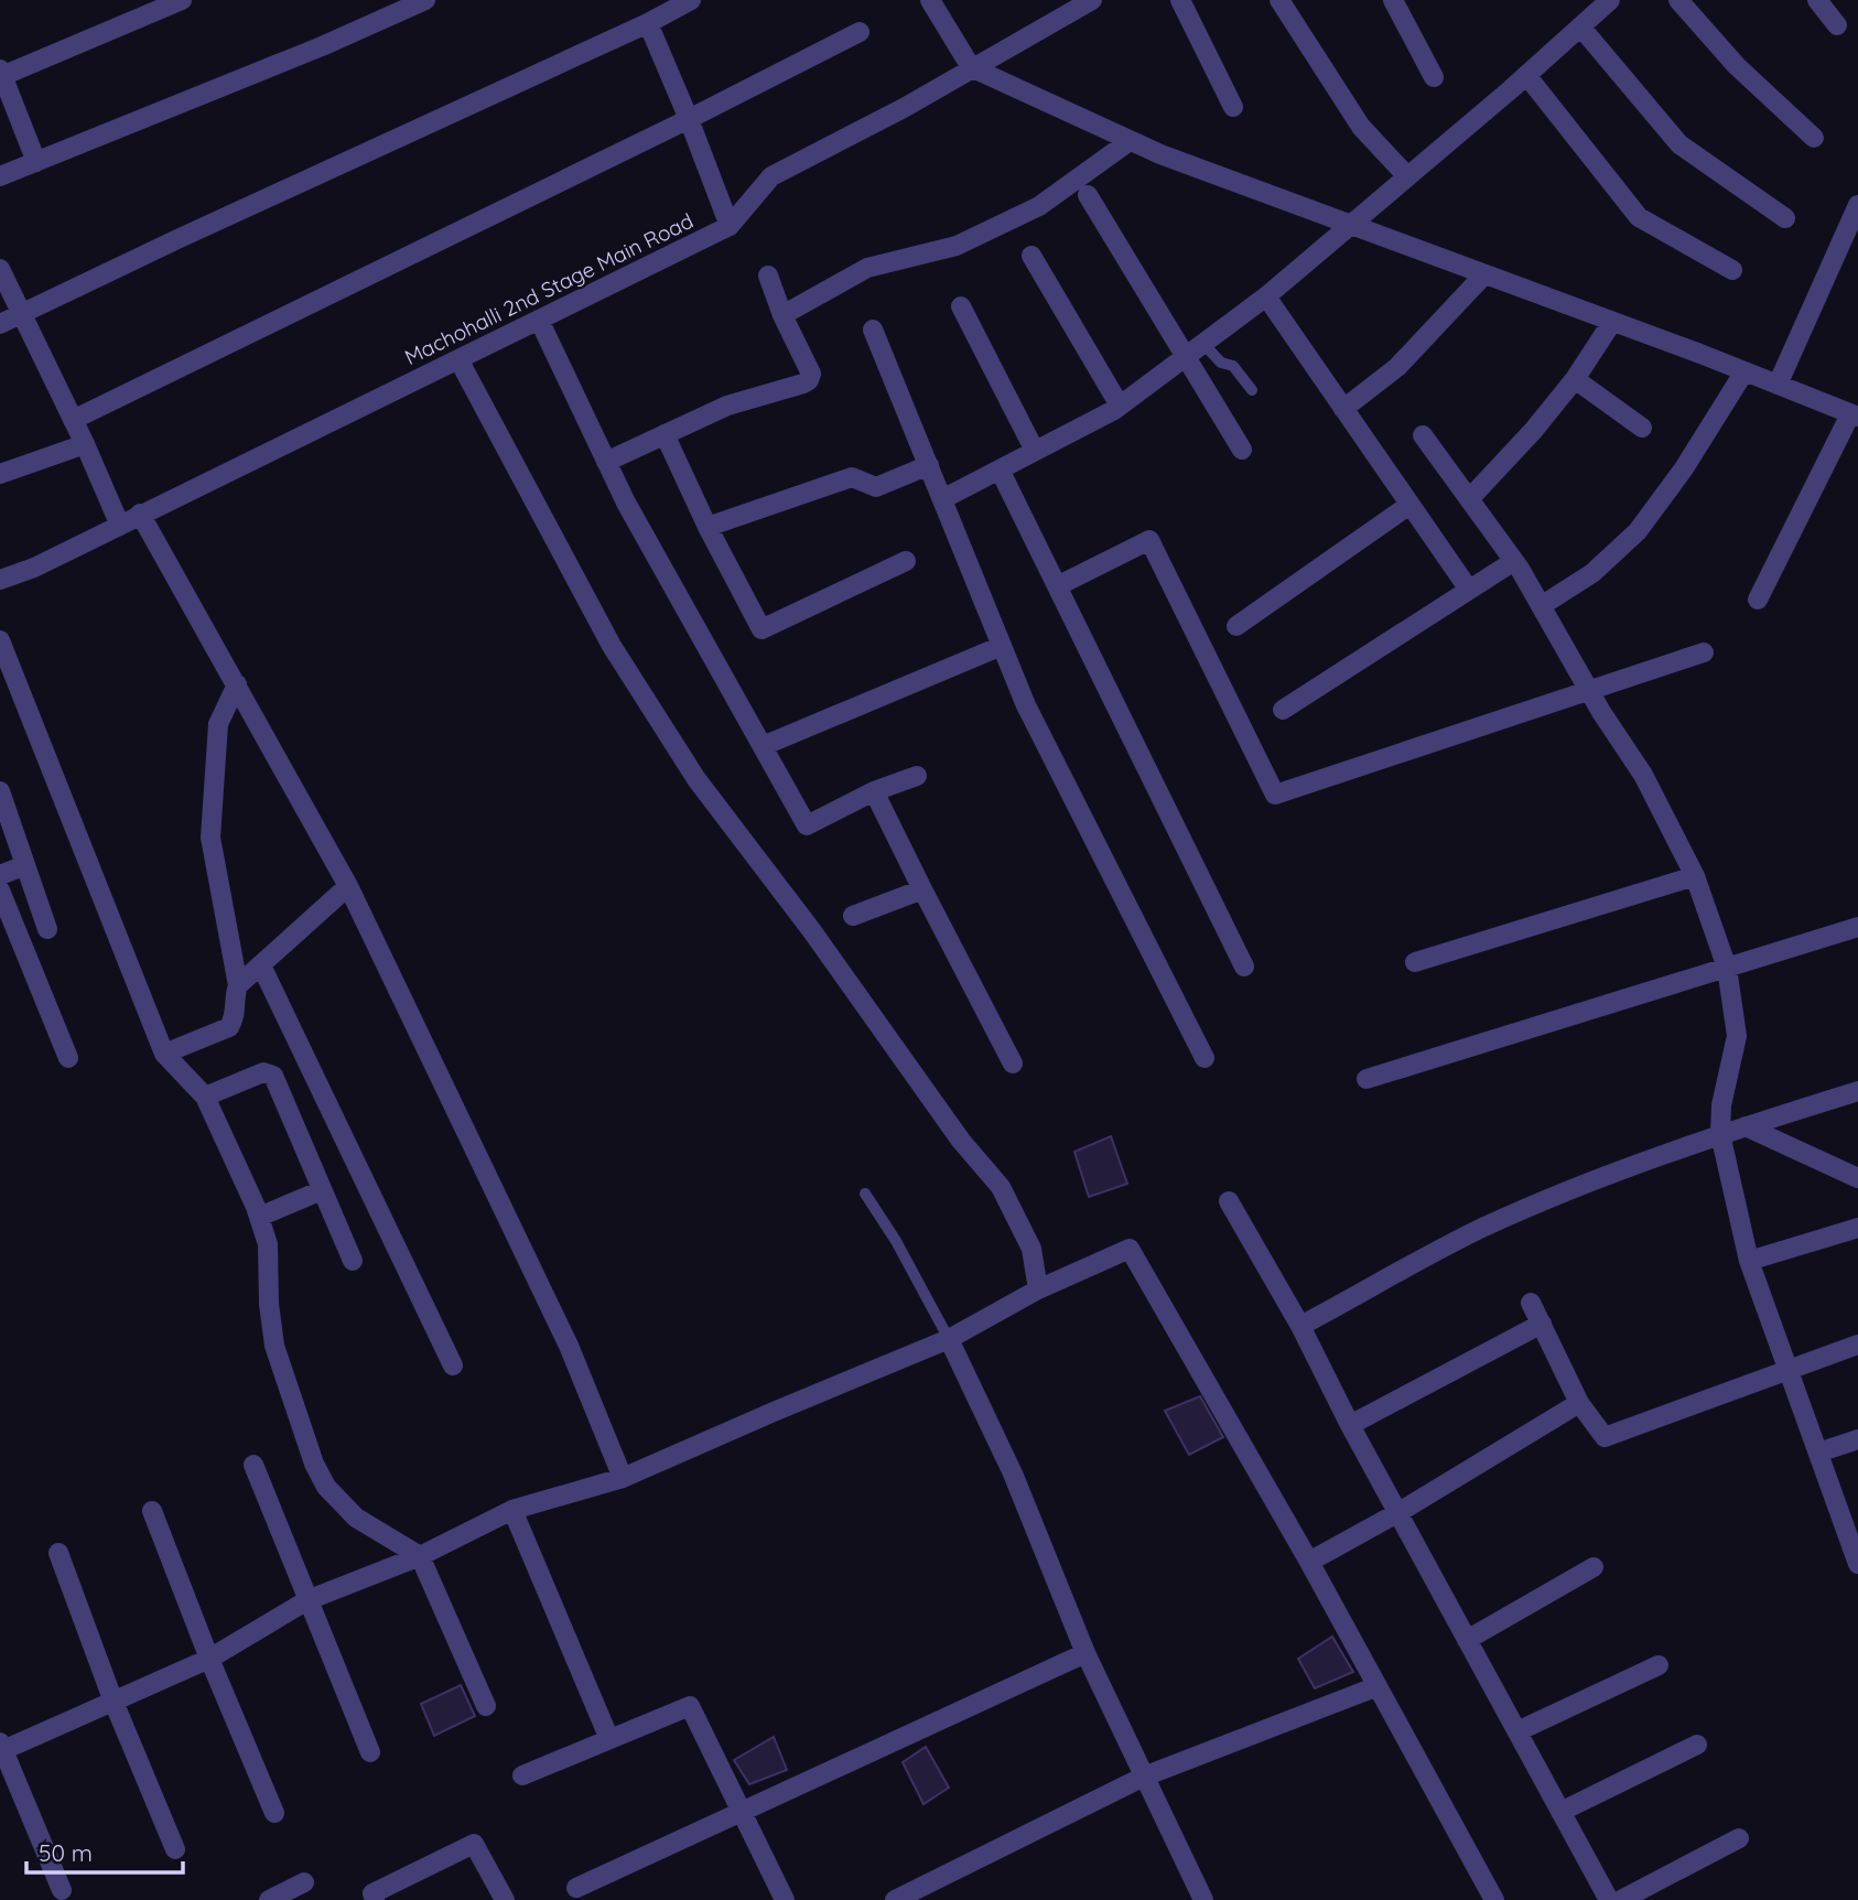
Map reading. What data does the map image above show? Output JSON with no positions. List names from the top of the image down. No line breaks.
{"streets":{"street":["Machohalli 2nd Stage Main Road"]},"scale_bar":"50 m"}
